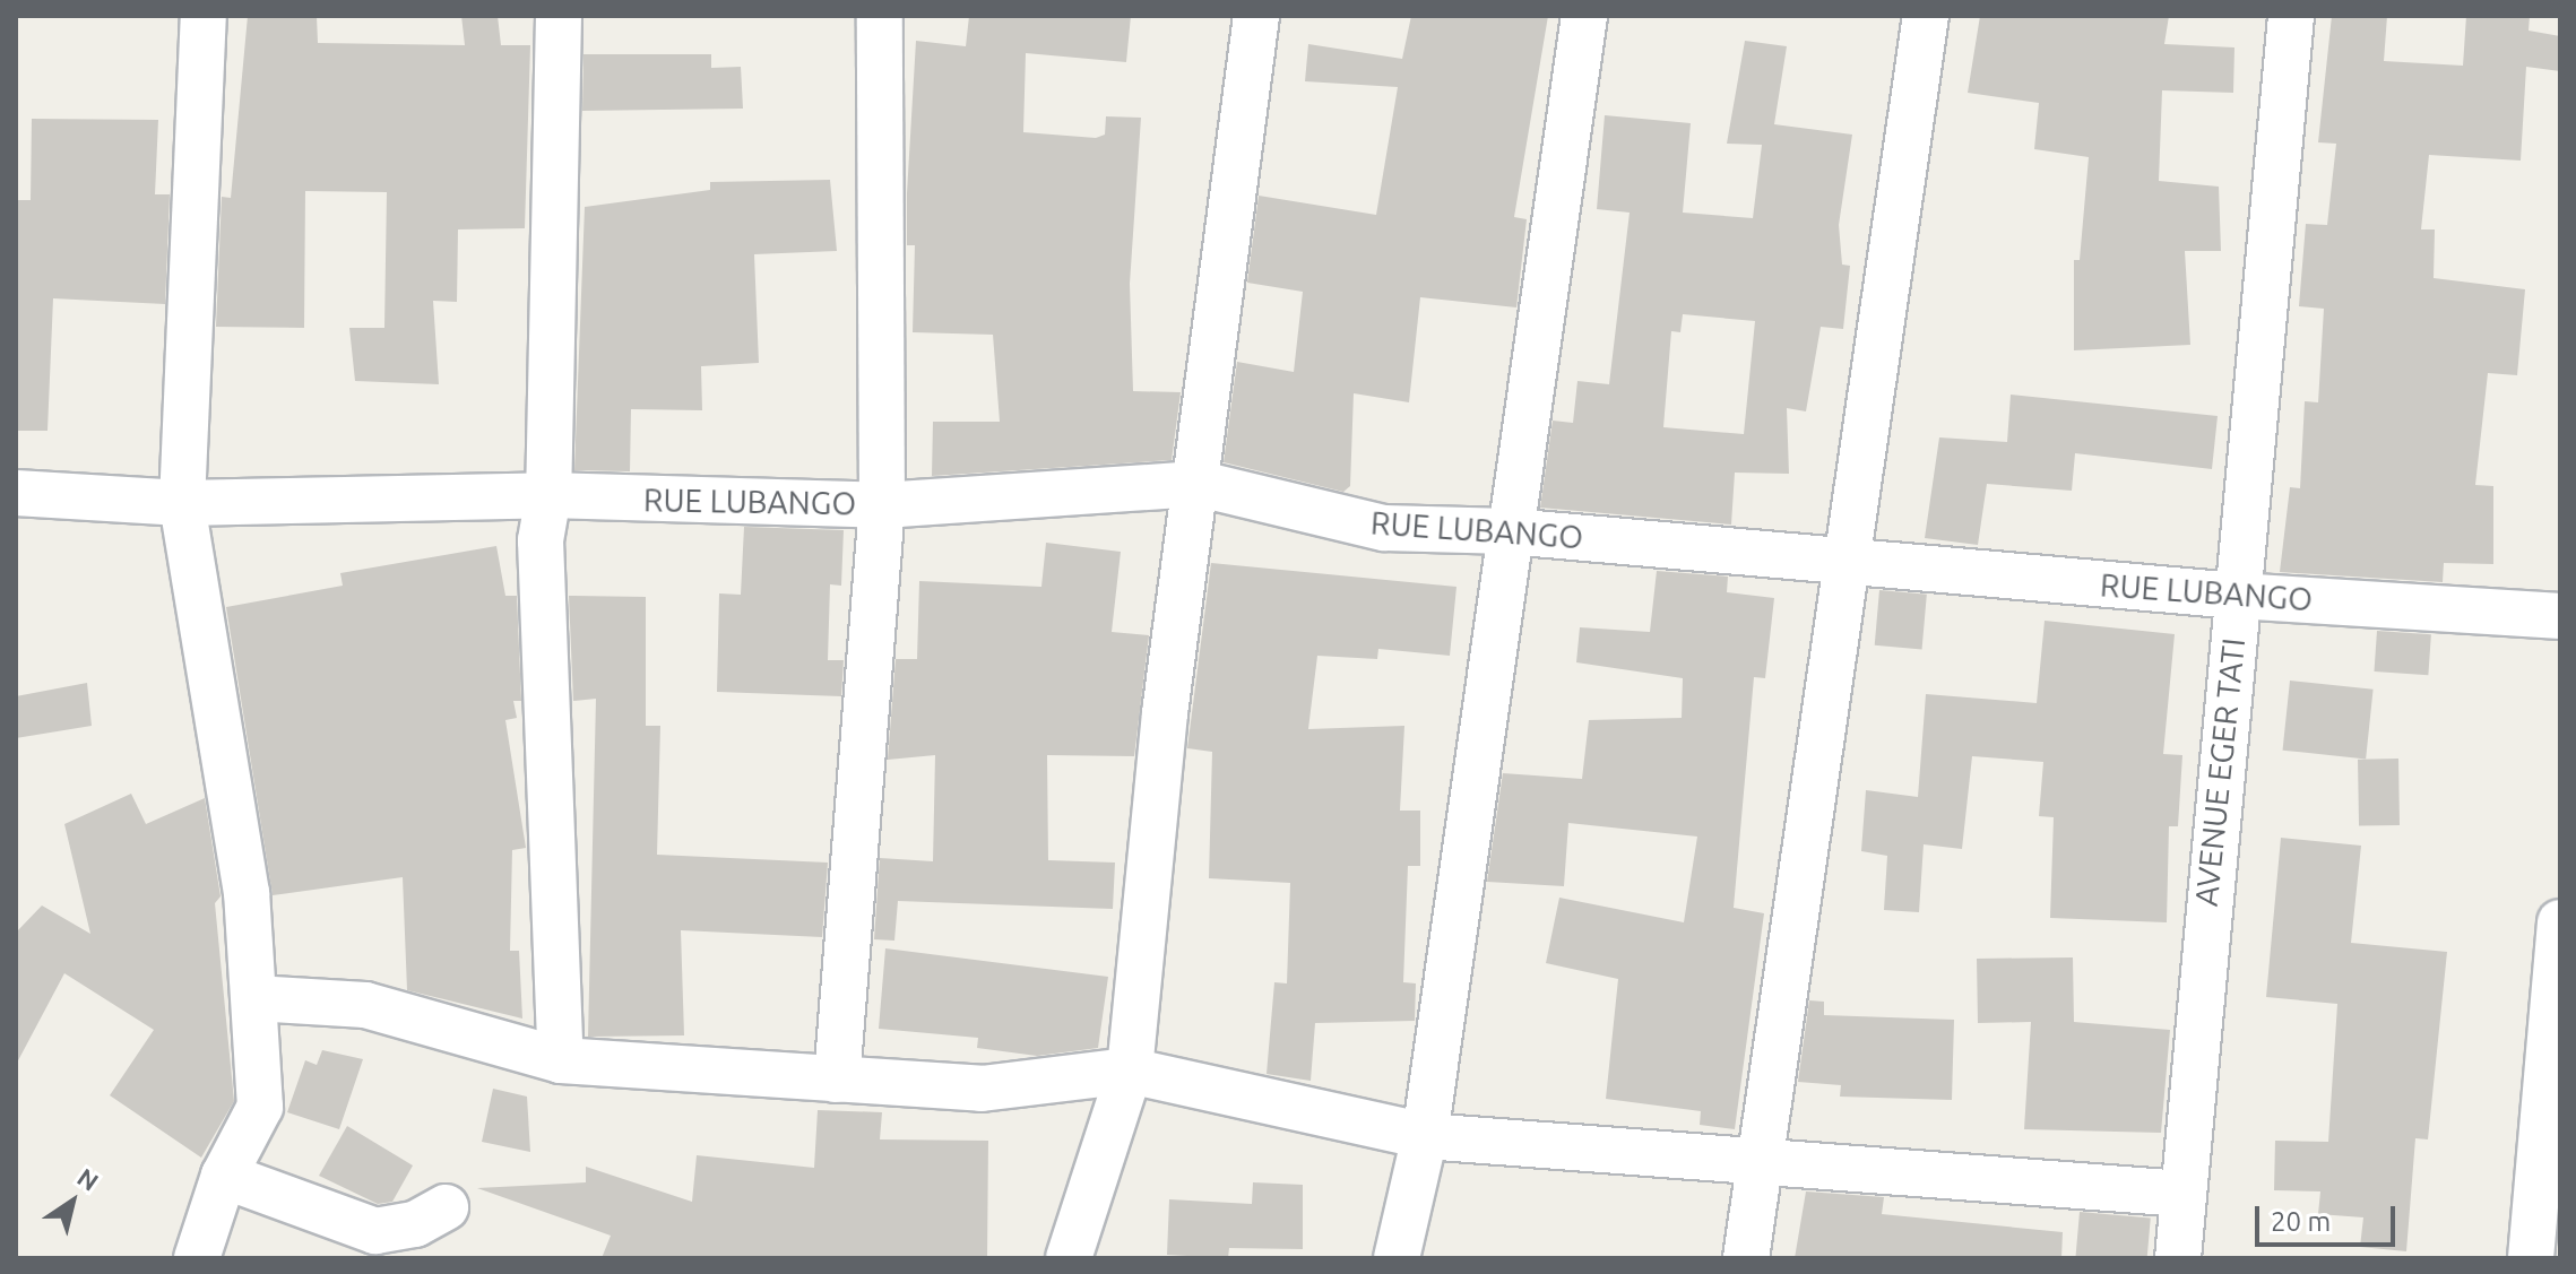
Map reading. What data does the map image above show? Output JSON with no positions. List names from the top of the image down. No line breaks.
{"streets":{"street":["RUE LUBANGO","AVENUE EGER TATI"]},"crossings":[["RUE LUBANGO","AVENUE EGER TATI"]],"scale_bar":"20 m","north":"top right"}
